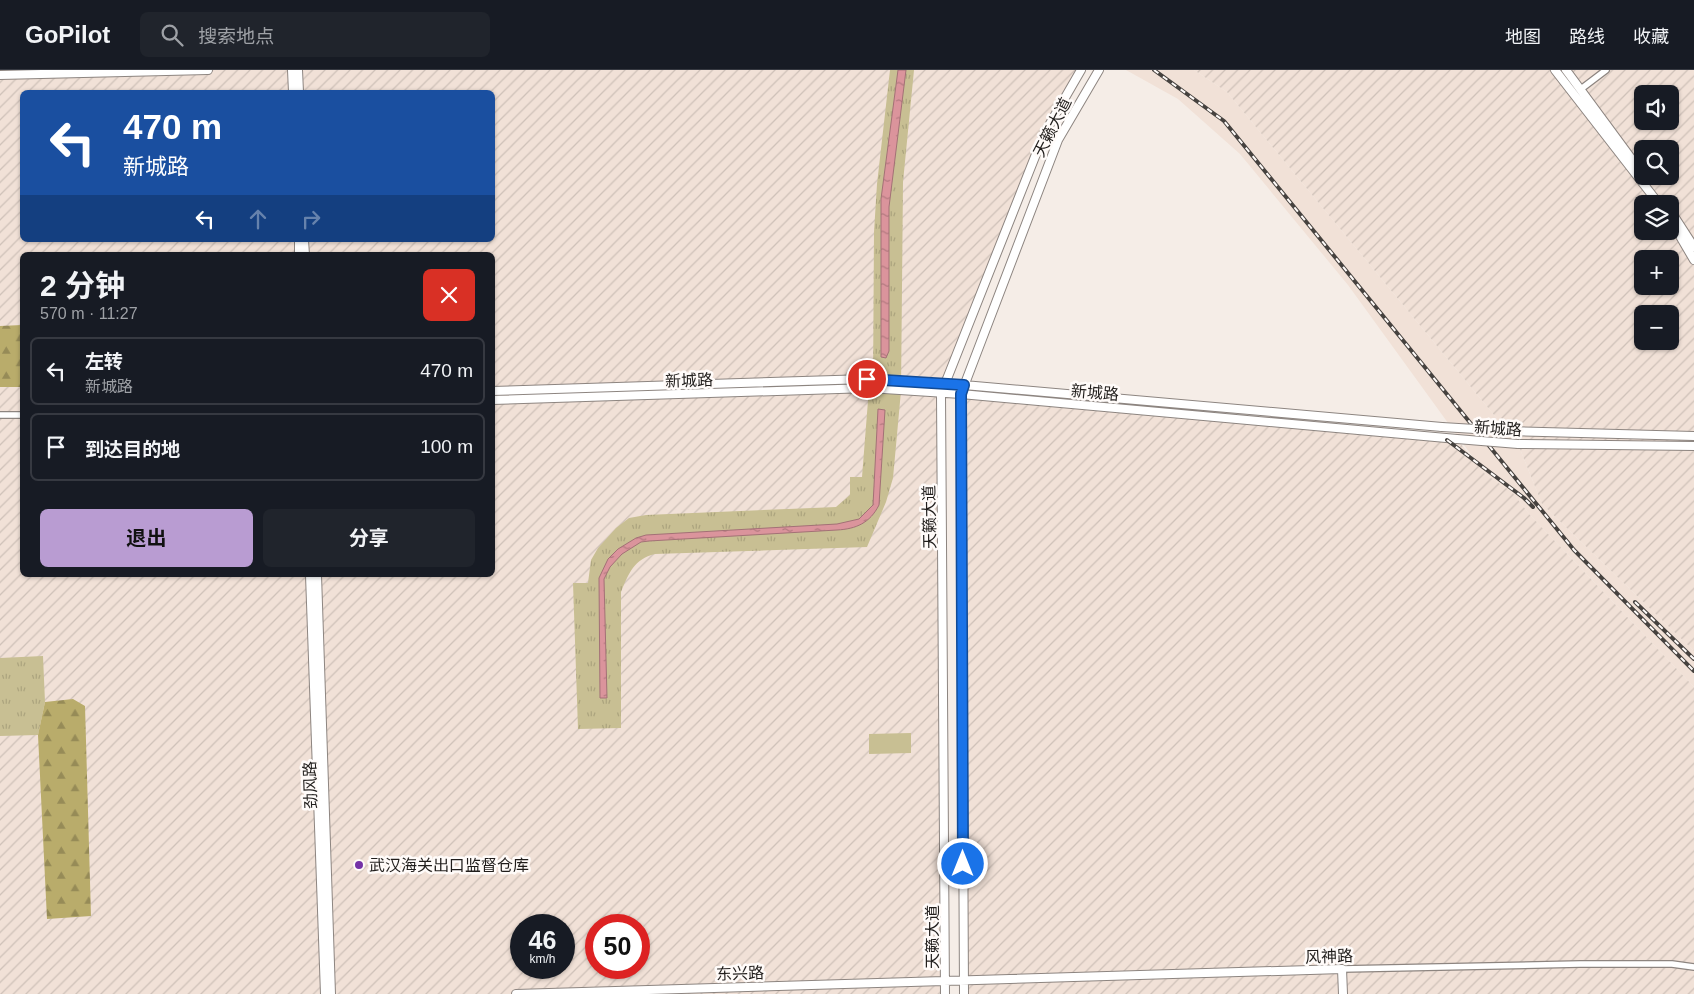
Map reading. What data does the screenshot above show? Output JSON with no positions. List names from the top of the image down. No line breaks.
{"streets":{"main road":["天籁大道","新城路","劲风路","风神路","东兴路"]},"crossings":[["天籁大道","新城路"],["天籁大道","风神路"],["天籁大道","东兴路"],["风神路","东兴路"]],"places":["武汉海关出口监督仓库"],"page":{"header":"GoPilot","search":"搜索地点","nav":["地图","路线","收藏"],"map_buttons":["+","−"],"turn":["470 m","新城路"],"heading":["2 分钟","570 m · 11:27"],"list":[{"name":"左转","note":"新城路","value":"470 m"},{"name":"到达目的地","value":"100 m"}],"buttons":["退出","分享"],"speed":"46 km/h","limit":"50"}}
